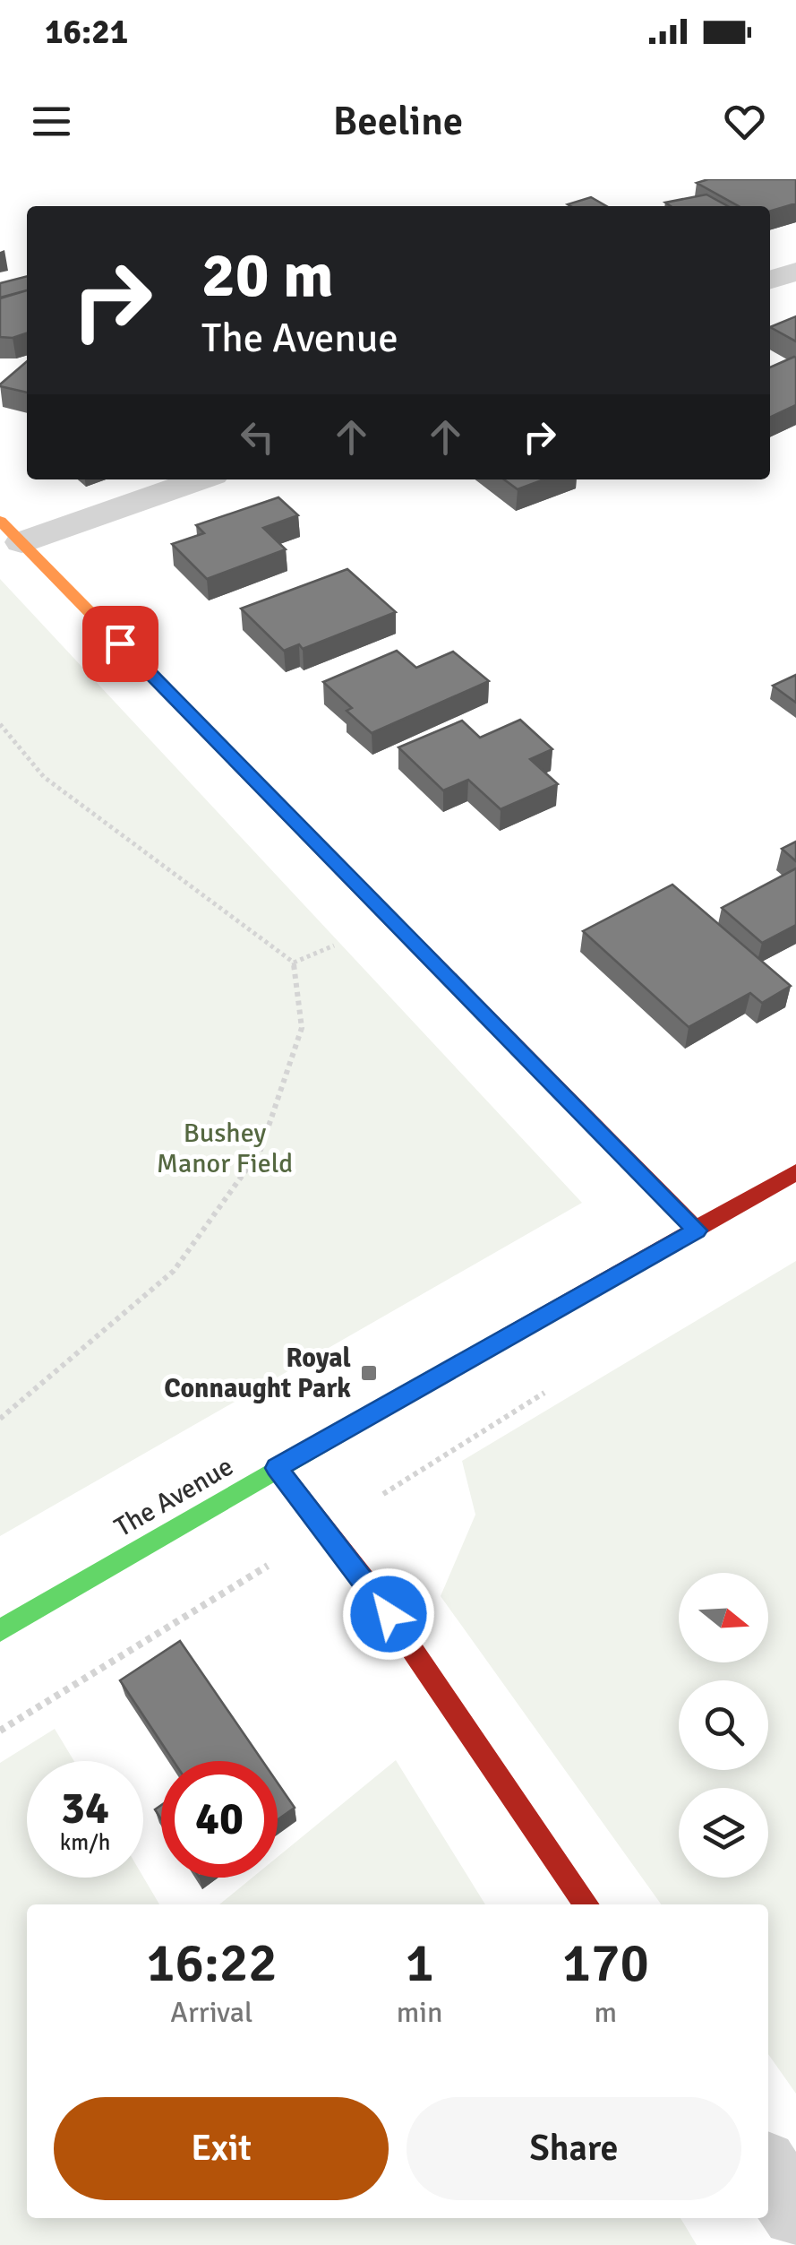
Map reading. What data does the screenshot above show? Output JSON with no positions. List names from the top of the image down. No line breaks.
{"streets":{"street":["The Avenue"]},"parks":["Bushey Manor Field"],"places":{"transit":["Royal Connaught Park"]},"north":"right","page":{"status":"16:21","header":"Beeline","turn":["20 m","The Avenue"],"speed":"34 km/h","limit":"40","eta":["16:22","Arrival","1","min","170","m"],"buttons":["Exit","Share"]}}
